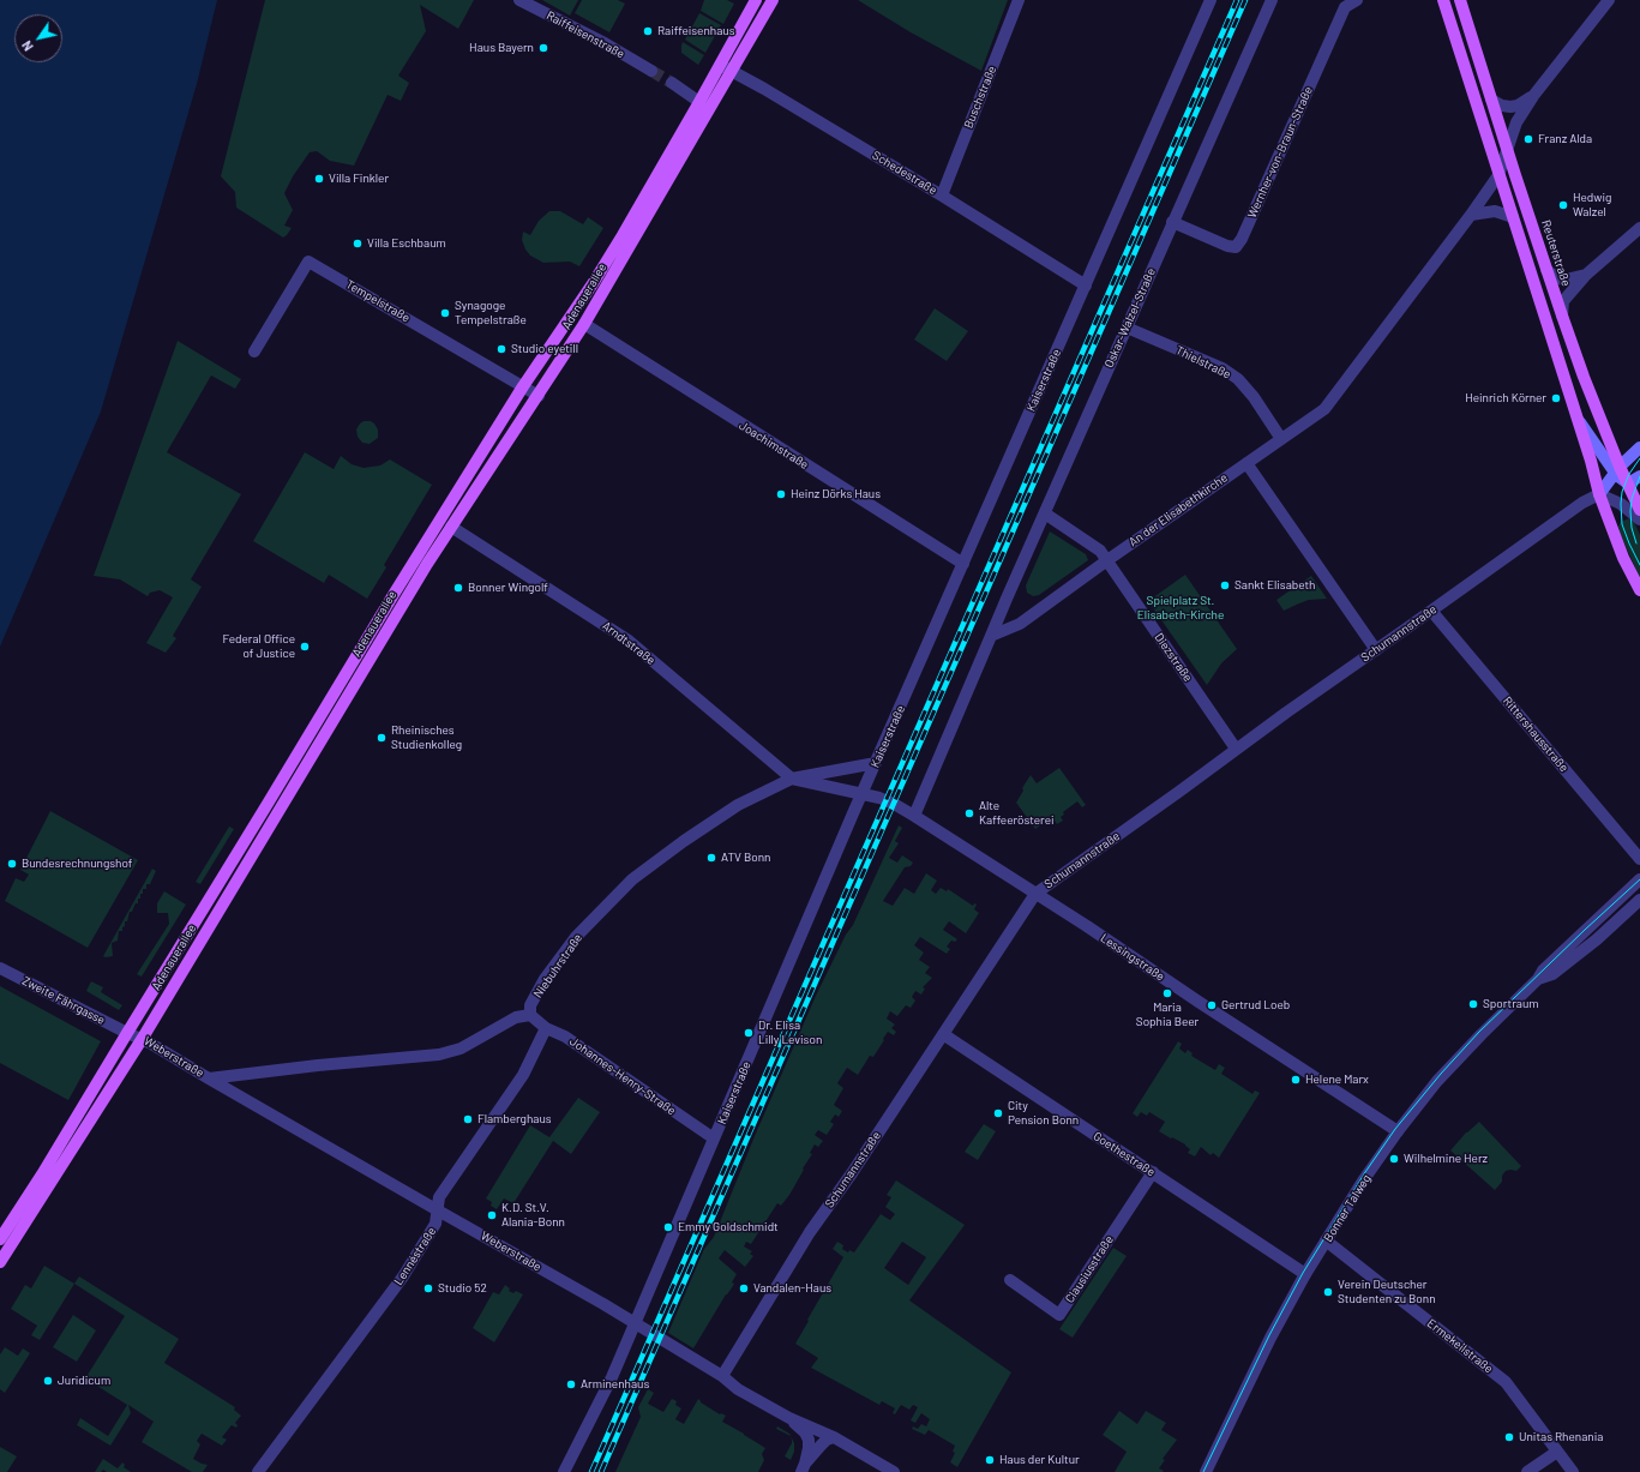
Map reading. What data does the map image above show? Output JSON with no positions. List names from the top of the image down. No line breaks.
{"streets":{"main road":["Reuterstraße","Adenauerallee"],"street":["Raiffeisenstraße","Buschstraße","Wernher-von-Braun-Straße","Schedestraße","Tempelstraße","Oskar-Walzel-Straße","Thielstraße","Kaiserstraße","Joachimstraße","An der Elisabethkirche","Schumannstraße","Arndtstraße","Diezstraße","Rittershausstraße","Lessingstraße","Niebuhrstraße","Zweite Fährgasse","Weberstraße","Johannes-Henry-Straße","Goethestraße","Bonner Talweg","Lennéstraße","Clausiusstraße","Ermekeilstraße"]},"crossings":[["Buschstraße","Schedestraße"],["Wernher-von-Braun-Straße","Oskar-Walzel-Straße"],["Schedestraße","Adenauerallee"],["Schedestraße","Kaiserstraße"],["Reuterstraße","An der Elisabethkirche"],["Adenauerallee","Tempelstraße"],["Adenauerallee","Joachimstraße"],["Adenauerallee","Arndtstraße"],["Adenauerallee","Zweite Fährgasse"],["Adenauerallee","Weberstraße"],["Oskar-Walzel-Straße","Thielstraße"],["Oskar-Walzel-Straße","An der Elisabethkirche"],["Oskar-Walzel-Straße","Diezstraße"],["Thielstraße","An der Elisabethkirche"],["Kaiserstraße","Joachimstraße"],["Kaiserstraße","Lessingstraße"],["Kaiserstraße","Niebuhrstraße"],["Kaiserstraße","Weberstraße"],["Kaiserstraße","Johannes-Henry-Straße"],["An der Elisabethkirche","Diezstraße"],["Schumannstraße","Diezstraße"],["Schumannstraße","Rittershausstraße"],["Schumannstraße","Lessingstraße"],["Schumannstraße","Weberstraße"],["Schumannstraße","Goethestraße"],["Arndtstraße","Niebuhrstraße"],["Lessingstraße","Bonner Talweg"],["Niebuhrstraße","Johannes-Henry-Straße"],["Zweite Fährgasse","Weberstraße"],["Weberstraße","Lennéstraße"],["Johannes-Henry-Straße","Lennéstraße"],["Goethestraße","Bonner Talweg"],["Goethestraße","Clausiusstraße"],["Bonner Talweg","Ermekeilstraße"]],"parks":["Spielplatz St. Elisabeth-Kirche"],"places":["Raiffeisenhaus","Haus Bayern","Franz Alda","Villa Finkler","Hedwig Walzel","Villa Eschbaum","Synagoge Tempelstraße","Studio eyetill","Heinrich Körner","Heinz Dörks Haus","Sankt Elisabeth","Bonner Wingolf","Federal Office of Justice","Rheinisches Studienkolleg","Alte Kaffeerösterei","ATV Bonn","Bundesrechnungshof","Maria Sophia Beer","Sportraum","Gertrud Loeb","Dr. Elisa Lilly Levison","Helene Marx","City Pension Bonn","Flamberghaus","Wilhelmine Herz","K.D. St.V. Alania-Bonn","Emmy Goldschmidt","Studio 52","Vandalen-Haus","Verein Deutscher Studenten zu Bonn","Juridicum","Arminenhaus","Unitas Rhenania","Haus der Kultur"],"north":"bottom left"}
